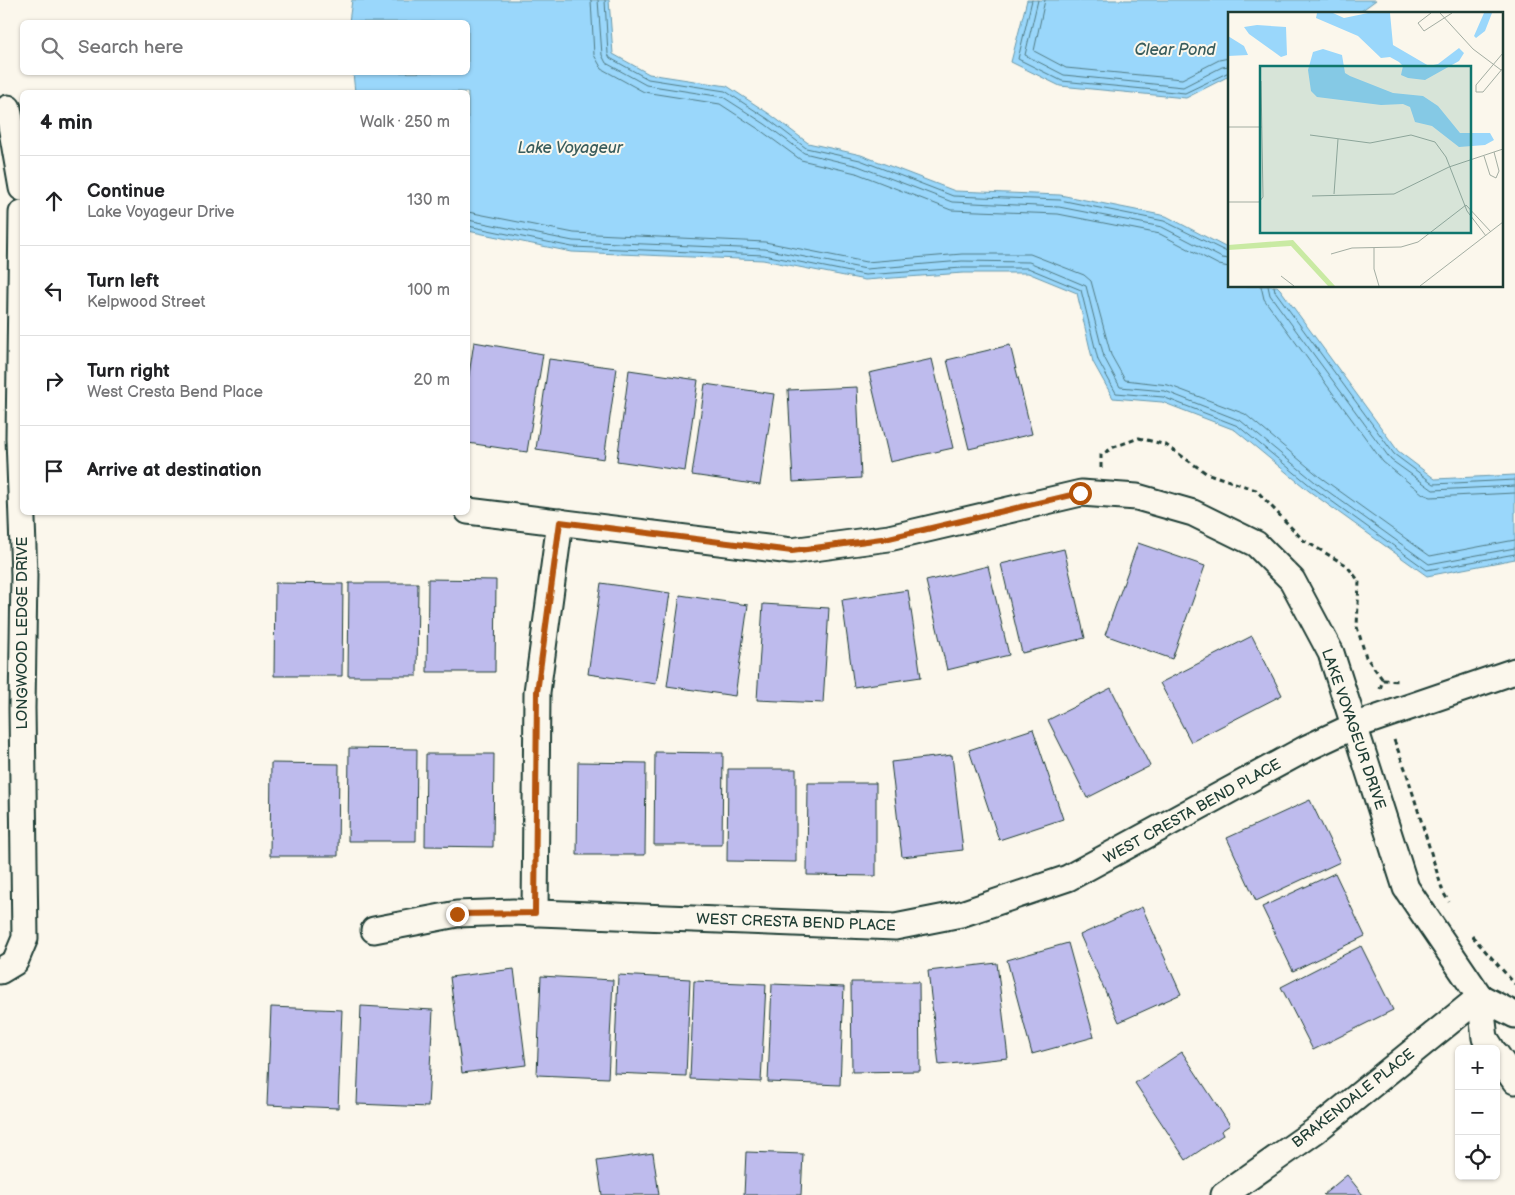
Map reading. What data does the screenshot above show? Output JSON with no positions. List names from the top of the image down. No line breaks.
{"streets":{"street":["LONGWOOD LEDGE DRIVE","LAKE VOYAGEUR DRIVE","WEST CRESTA BEND PLACE","BRAKENDALE PLACE"]},"crossings":[["LAKE VOYAGEUR DRIVE","WEST CRESTA BEND PLACE"],["LAKE VOYAGEUR DRIVE","BRAKENDALE PLACE"]],"water":["Clear Pond","Lake Voyageur"],"page":{"search":"Search here","heading":["4 min","Walk · 250 m"],"list":[["Continue","Lake Voyageur Drive","130 m"],["Turn left","Kelpwood Street","100 m"],["Turn right","West Cresta Bend Place","20 m"],"Arrive at destination"],"map_buttons":["+","−"]}}
